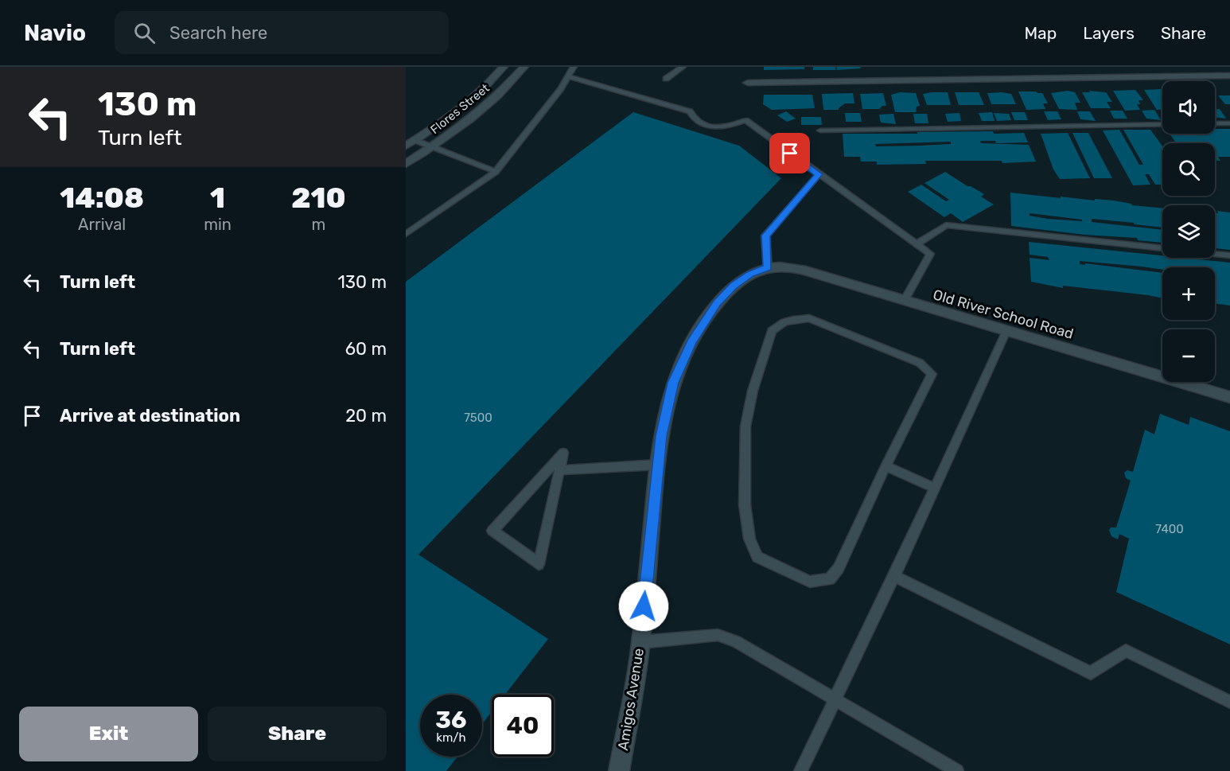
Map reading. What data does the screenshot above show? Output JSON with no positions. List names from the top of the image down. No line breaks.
{"streets":{"street":["Flores Street","Old River School Road","Amigos Avenue"]},"crossings":[["Old River School Road","Amigos Avenue"]],"house_numbers":["7500","7400"],"page":{"header":"Navio","search":"Search here","nav":["Map","Layers","Share"],"turn":["130 m","Turn left"],"map_buttons":["+","−"],"eta":["14:08","Arrival","1","min","210","m"],"list":[{"name":"Turn left","value":"130 m"},{"name":"Turn left","value":"60 m"},{"name":"Arrive at destination","value":"20 m"}],"speed":"36 km/h","limit":"40","buttons":["Exit","Share"]}}
